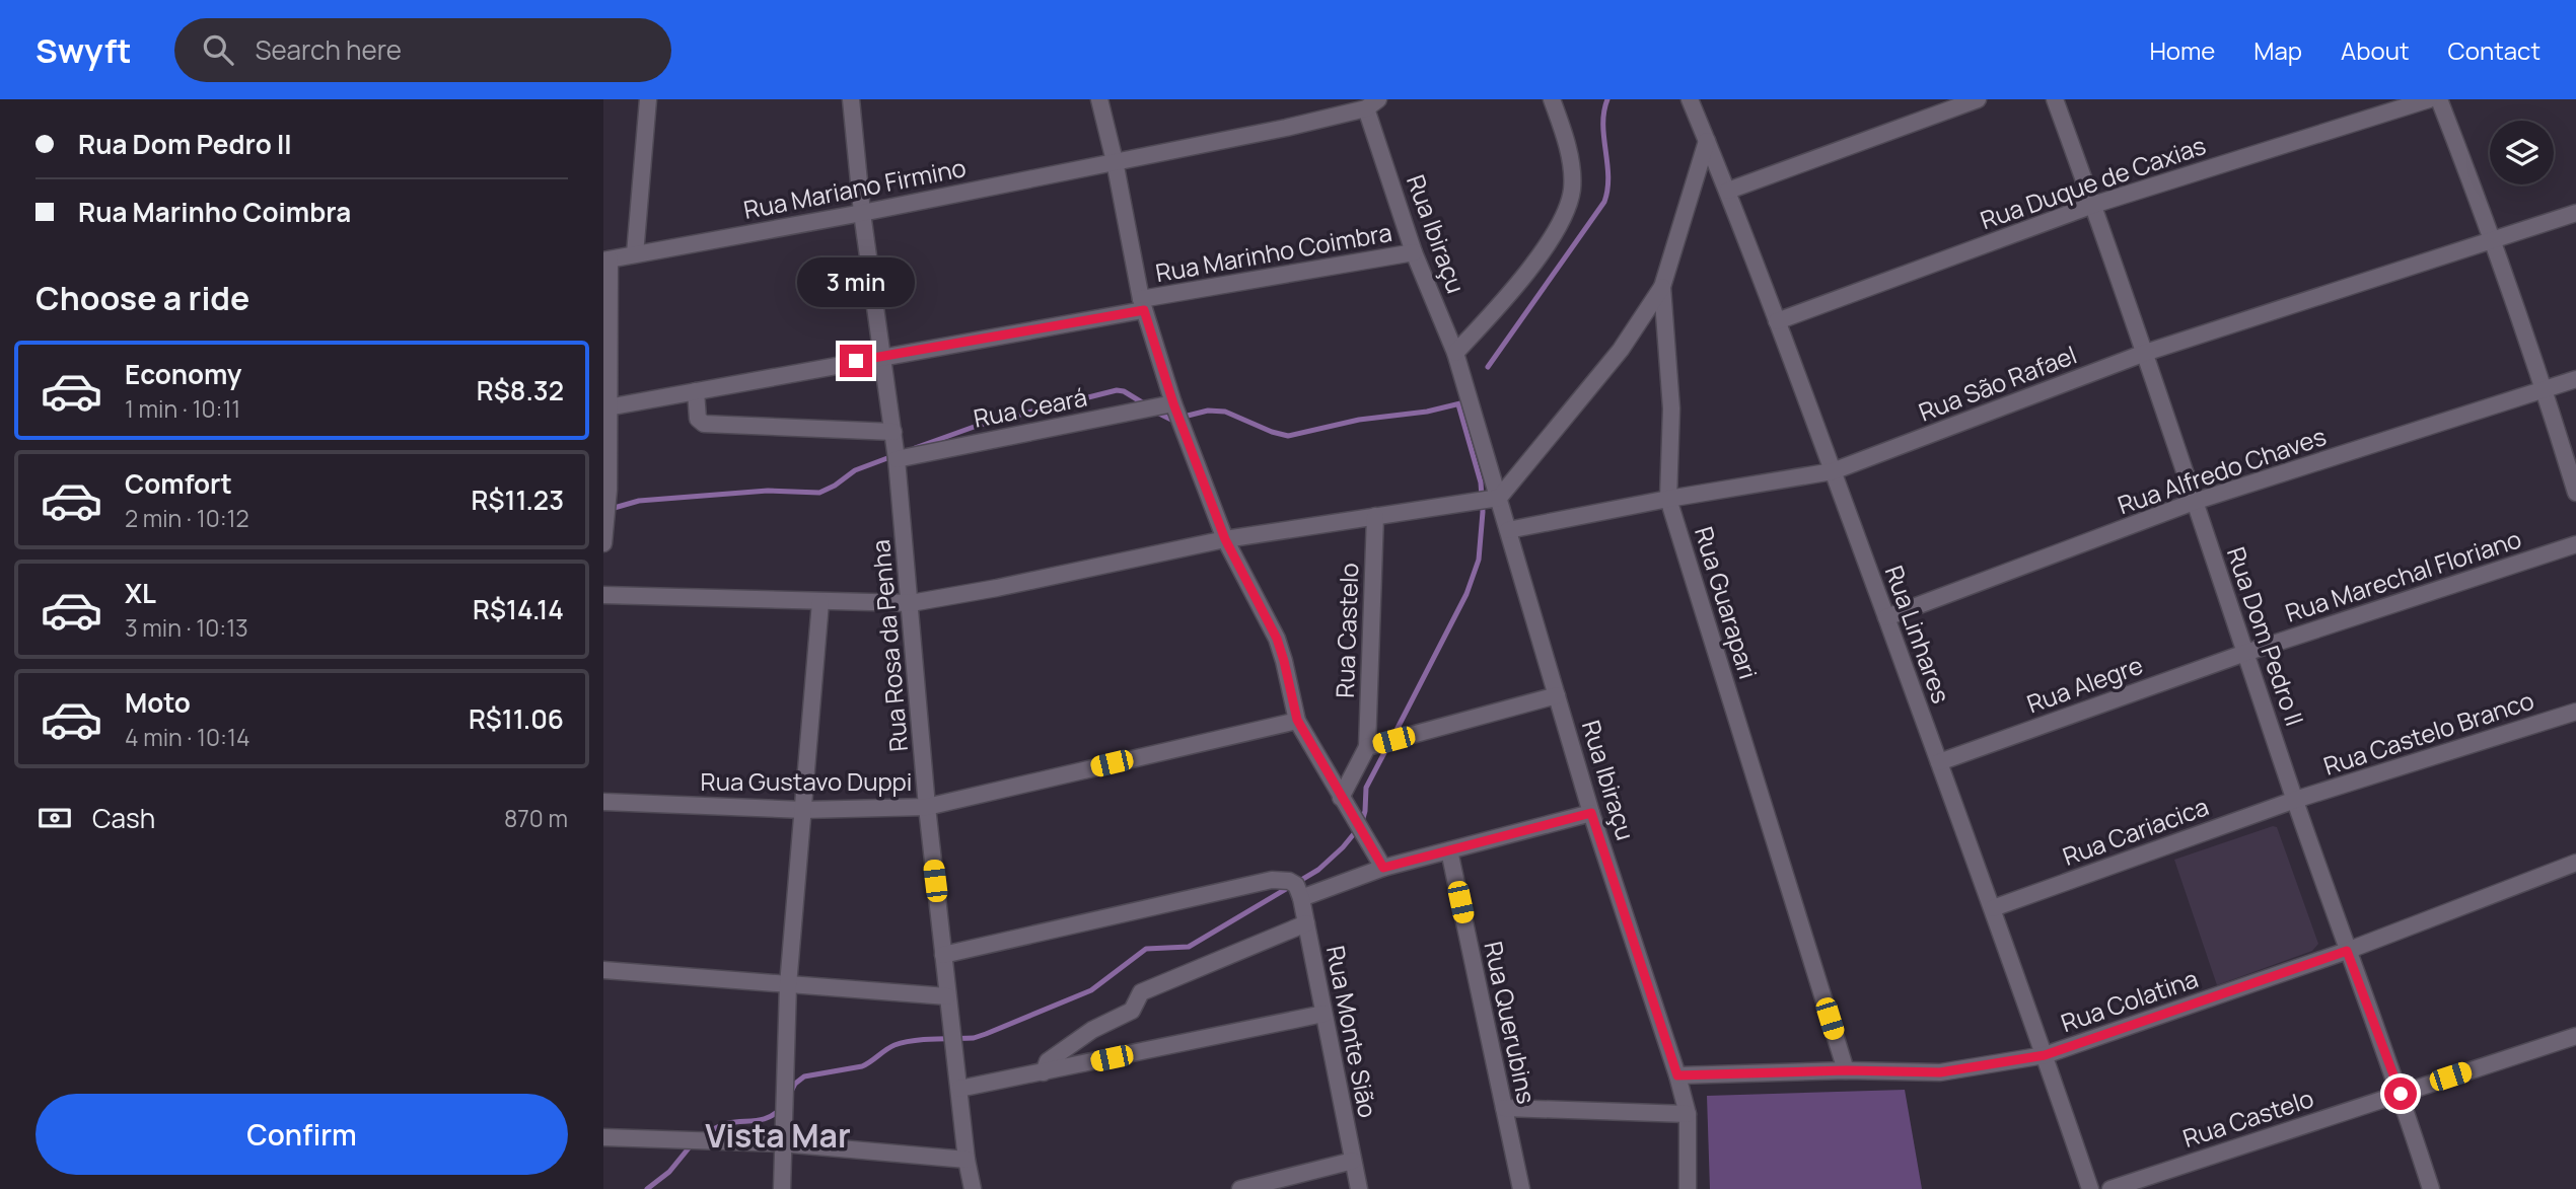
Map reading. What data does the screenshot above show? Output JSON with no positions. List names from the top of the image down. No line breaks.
{"streets":{"street":["Rua Duque de Caxias","Rua Mariano Firmino","Rua Ibiraçu","Rua Marinho Coimbra","Rua São Rafael","Rua Ceará","Rua Alfredo Chaves","Rua Marechal Floriano","Rua Guarapari","Rua Castelo","Rua Linhares","Rua Dom Pedro II","Rua Rosa da Penha","Rua Alegre","Rua Castelo Branco","Rua Gustavo Duppi","Rua Cariacica","Rua Colatina","Rua Querubins","Rua Monte Sião"]},"crossings":[["Rua Duque de Caxias","Rua Linhares"],["Rua Duque de Caxias","Rua Dom Pedro II"],["Rua Mariano Firmino","Rua Ibiraçu"],["Rua Mariano Firmino","Rua Rosa da Penha"],["Rua Ibiraçu","Rua Marinho Coimbra"],["Rua Ibiraçu","Rua São Rafael"],["Rua Ibiraçu","Rua Colatina"],["Rua Marinho Coimbra","Rua Rosa da Penha"],["Rua São Rafael","Rua Guarapari"],["Rua São Rafael","Rua Linhares"],["Rua São Rafael","Rua Dom Pedro II"],["Rua Ceará","Rua Rosa da Penha"],["Rua Alfredo Chaves","Rua Linhares"],["Rua Alfredo Chaves","Rua Dom Pedro II"],["Rua Marechal Floriano","Rua Dom Pedro II"],["Rua Marechal Floriano","Rua Alegre"],["Rua Guarapari","Rua Linhares"],["Rua Guarapari","Rua Colatina"],["Rua Castelo","Rua Dom Pedro II"],["Rua Linhares","Rua Alegre"],["Rua Linhares","Rua Cariacica"],["Rua Linhares","Rua Colatina"],["Rua Dom Pedro II","Rua Alegre"],["Rua Dom Pedro II","Rua Castelo Branco"],["Rua Dom Pedro II","Rua Cariacica"],["Rua Dom Pedro II","Rua Colatina"],["Rua Rosa da Penha","Rua Gustavo Duppi"],["Rua Castelo Branco","Rua Cariacica"]],"districts":["Vista Mar"],"page":{"header":"Swyft","search":"Search here","nav":["Home","Map","About","Contact"],"banner":["Rua Dom Pedro II","Rua Marinho Coimbra"],"heading":"Choose a ride","bubble":"3 min","list":[{"name":"Economy","note":"1 min · 10:11","value":"R$8.32"},{"name":"Comfort","note":"2 min · 10:12","value":"R$11.23"},{"name":"XL","note":"3 min · 10:13","value":"R$14.14"},{"name":"Moto","note":"4 min · 10:14","value":"R$11.06"}],"pay":["Cash","870 m"],"buttons":"Confirm"}}
